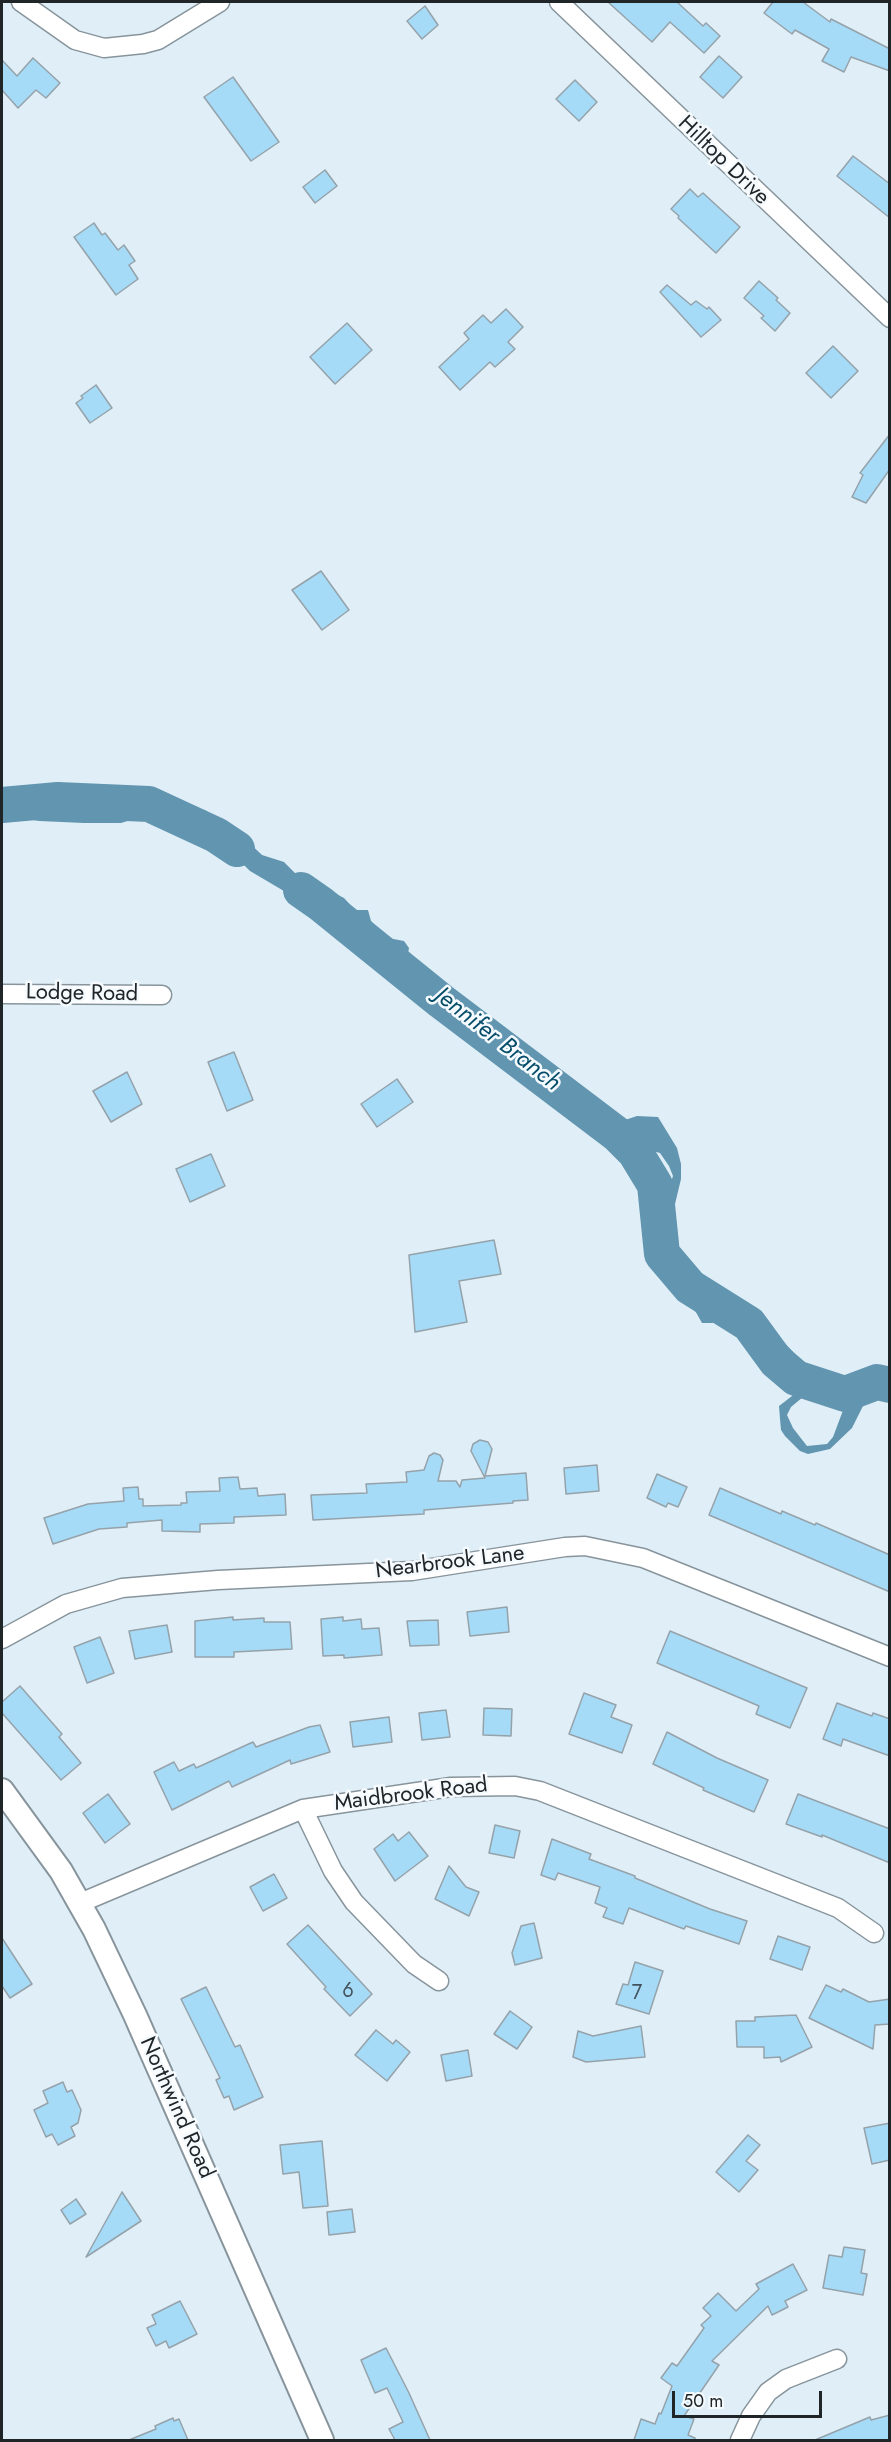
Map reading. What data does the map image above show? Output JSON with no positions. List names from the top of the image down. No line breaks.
{"streets":{"street":["Hilltop Drive","Lodge Road","Nearbrook Lane","Maidbrook Road","Northwind Road"]},"crossings":[["Maidbrook Road","Northwind Road"]],"water":["Jennifer Branch"],"house_numbers":["6","7"],"scale_bar":"50 m"}
